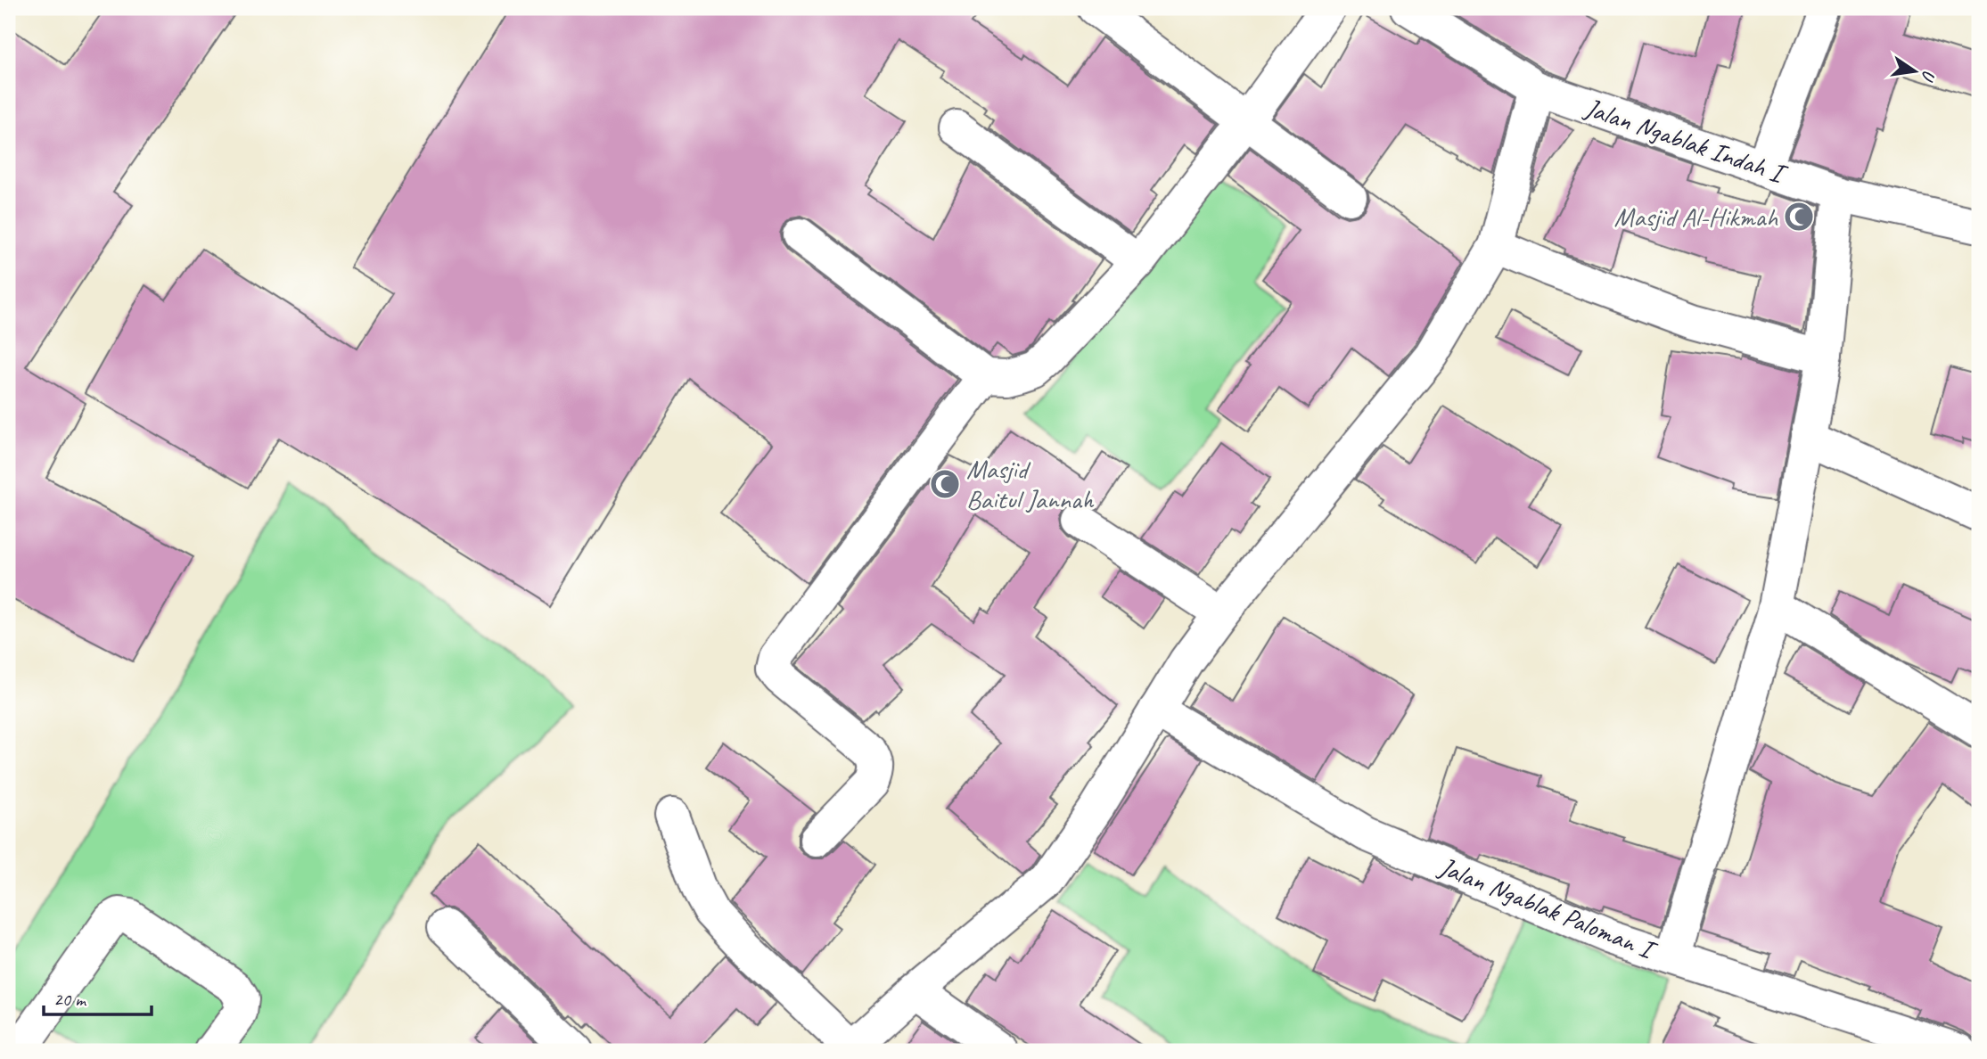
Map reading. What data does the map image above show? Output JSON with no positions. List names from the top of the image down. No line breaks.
{"streets":{"street":["Jalan Ngablak Indah I","Jalan Ngablak Paloman I"]},"places":{"mosque":["Masjid Al-Hikmah","Masjid Baitul Jannah"]},"scale_bar":"20 m","north":"right"}
